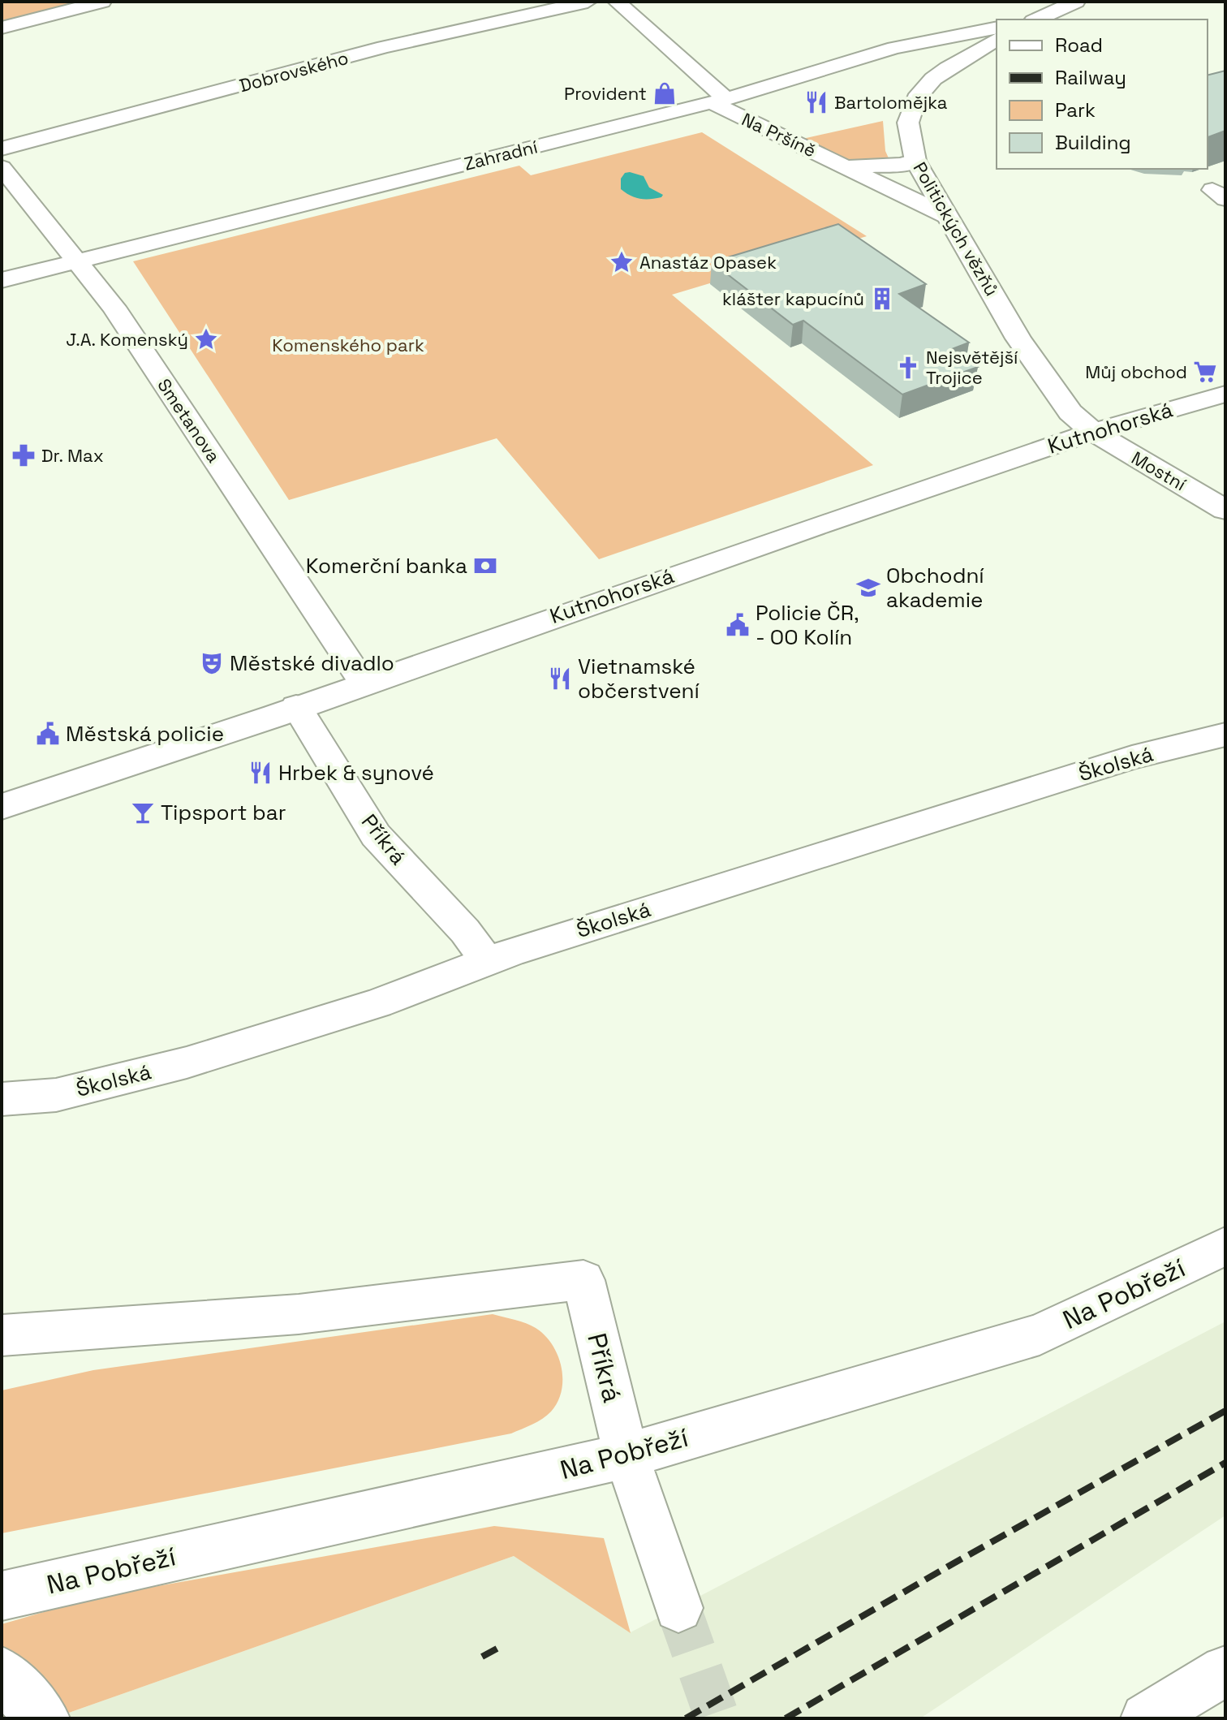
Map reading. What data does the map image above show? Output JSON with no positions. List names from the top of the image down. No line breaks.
{"streets":{"street":["Dobrovského","Na Pršíně","Zahradní","Politických vězňů","Smetanova","Kutnohorská","Mostní","Školská","Příkrá","Na Pobřeží"]},"crossings":[["Na Pršíně","Zahradní"],["Na Pršíně","Politických vězňů"],["Zahradní","Smetanova"],["Politických vězňů","Kutnohorská"],["Politických vězňů","Mostní"],["Smetanova","Kutnohorská"],["Kutnohorská","Mostní"],["Kutnohorská","Příkrá"],["Školská","Příkrá"],["Příkrá","Na Pobřeží"]],"parks":["Komenského park"],"places":{"shop":["Provident"],"restaurant":["Bartolomějka","Vietnamské občerstvení","Hrbek & synové"],"place":["Anastáz Opasek","J.A. Komenský"],"building":["klášter kapucínů"],"church":["Nejsvětější Trojice"],"supermarket":["Můj obchod"],"pharmacy":["Dr. Max"],"bank":["Komerční banka"],"school or university":["Obchodní akademie"],"public building":["Policie ČR, - OO Kolín","Městská policie"],"theatre":["Městské divadlo"],"bar":["Tipsport bar"]},"legend":["Road","Railway","Park","Building"]}
